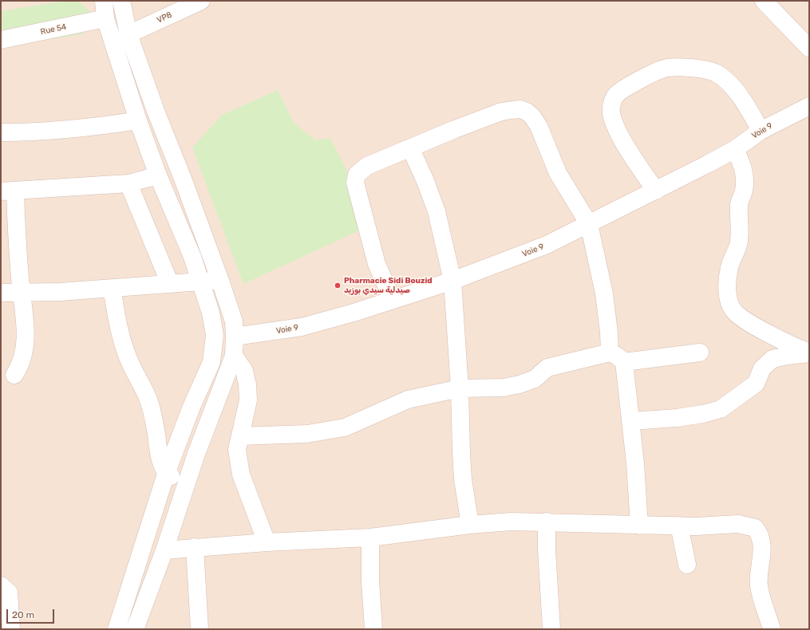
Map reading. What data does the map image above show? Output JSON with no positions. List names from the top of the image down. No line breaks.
{"streets":{"street":["VP8","Rue 54","Voie 9"]},"places":["Pharmacie Sidi Bouzid صيدلية سيدي بوزيد"],"scale_bar":"20 m"}
